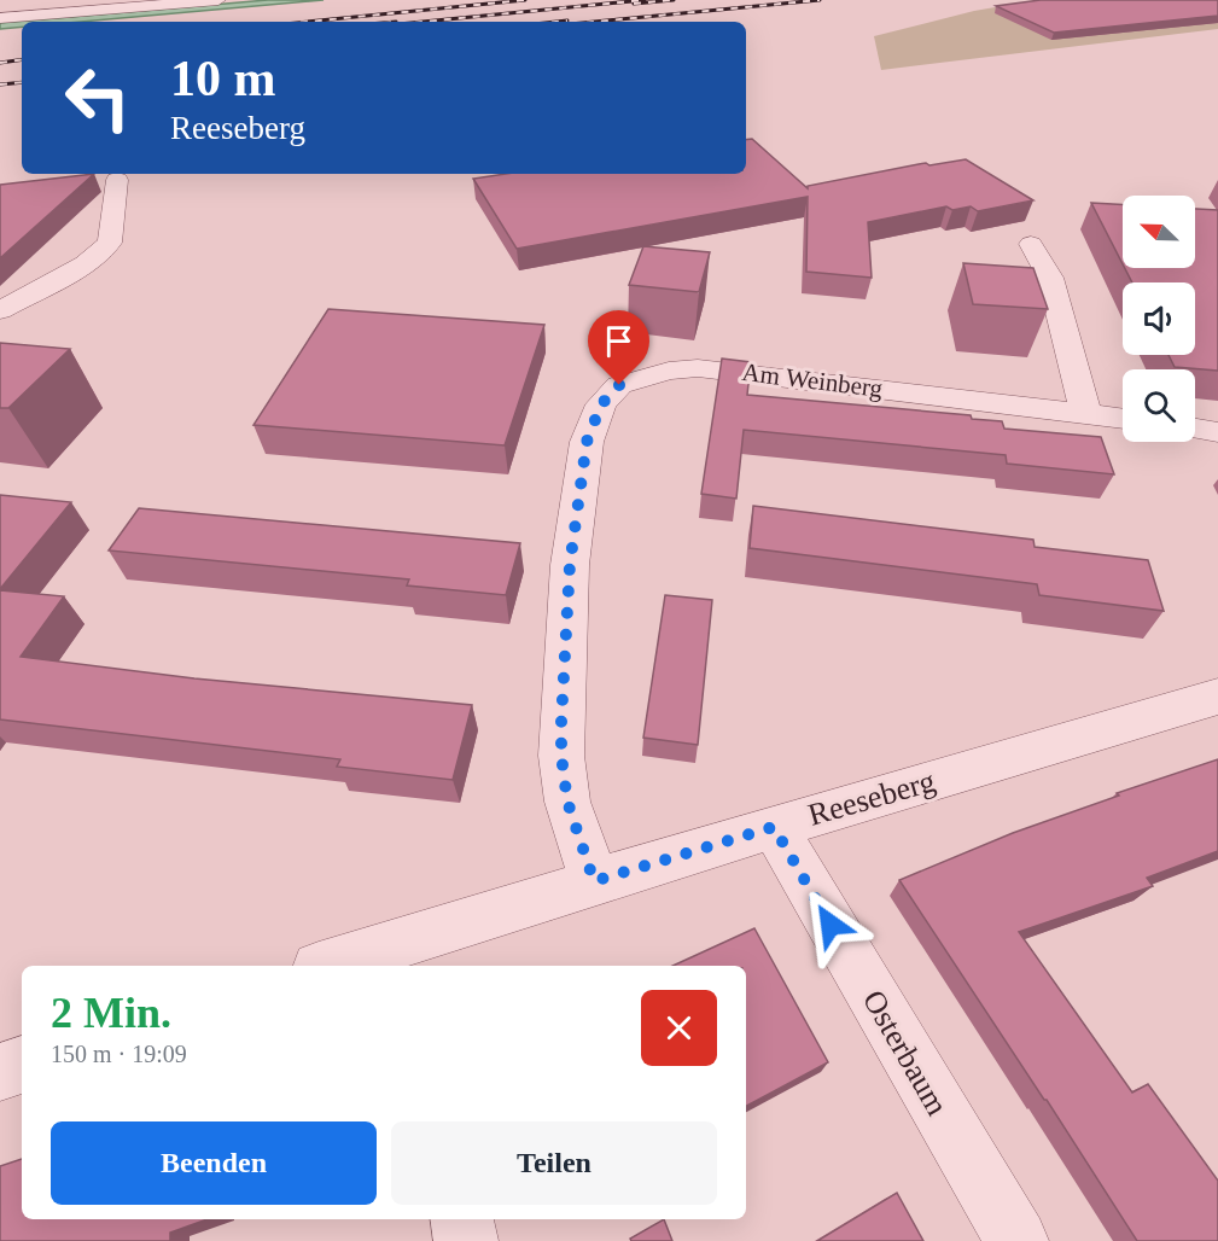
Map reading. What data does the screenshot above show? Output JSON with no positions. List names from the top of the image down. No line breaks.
{"streets":{"street":["Am Weinberg","Reeseberg","Osterbaum"]},"crossings":[["Am Weinberg","Reeseberg"],["Reeseberg","Osterbaum"]],"north":"top left","page":{"turn":["10 m","Reeseberg"],"heading":["2 Min.","150 m · 19:09"],"buttons":["Beenden","Teilen"]}}
